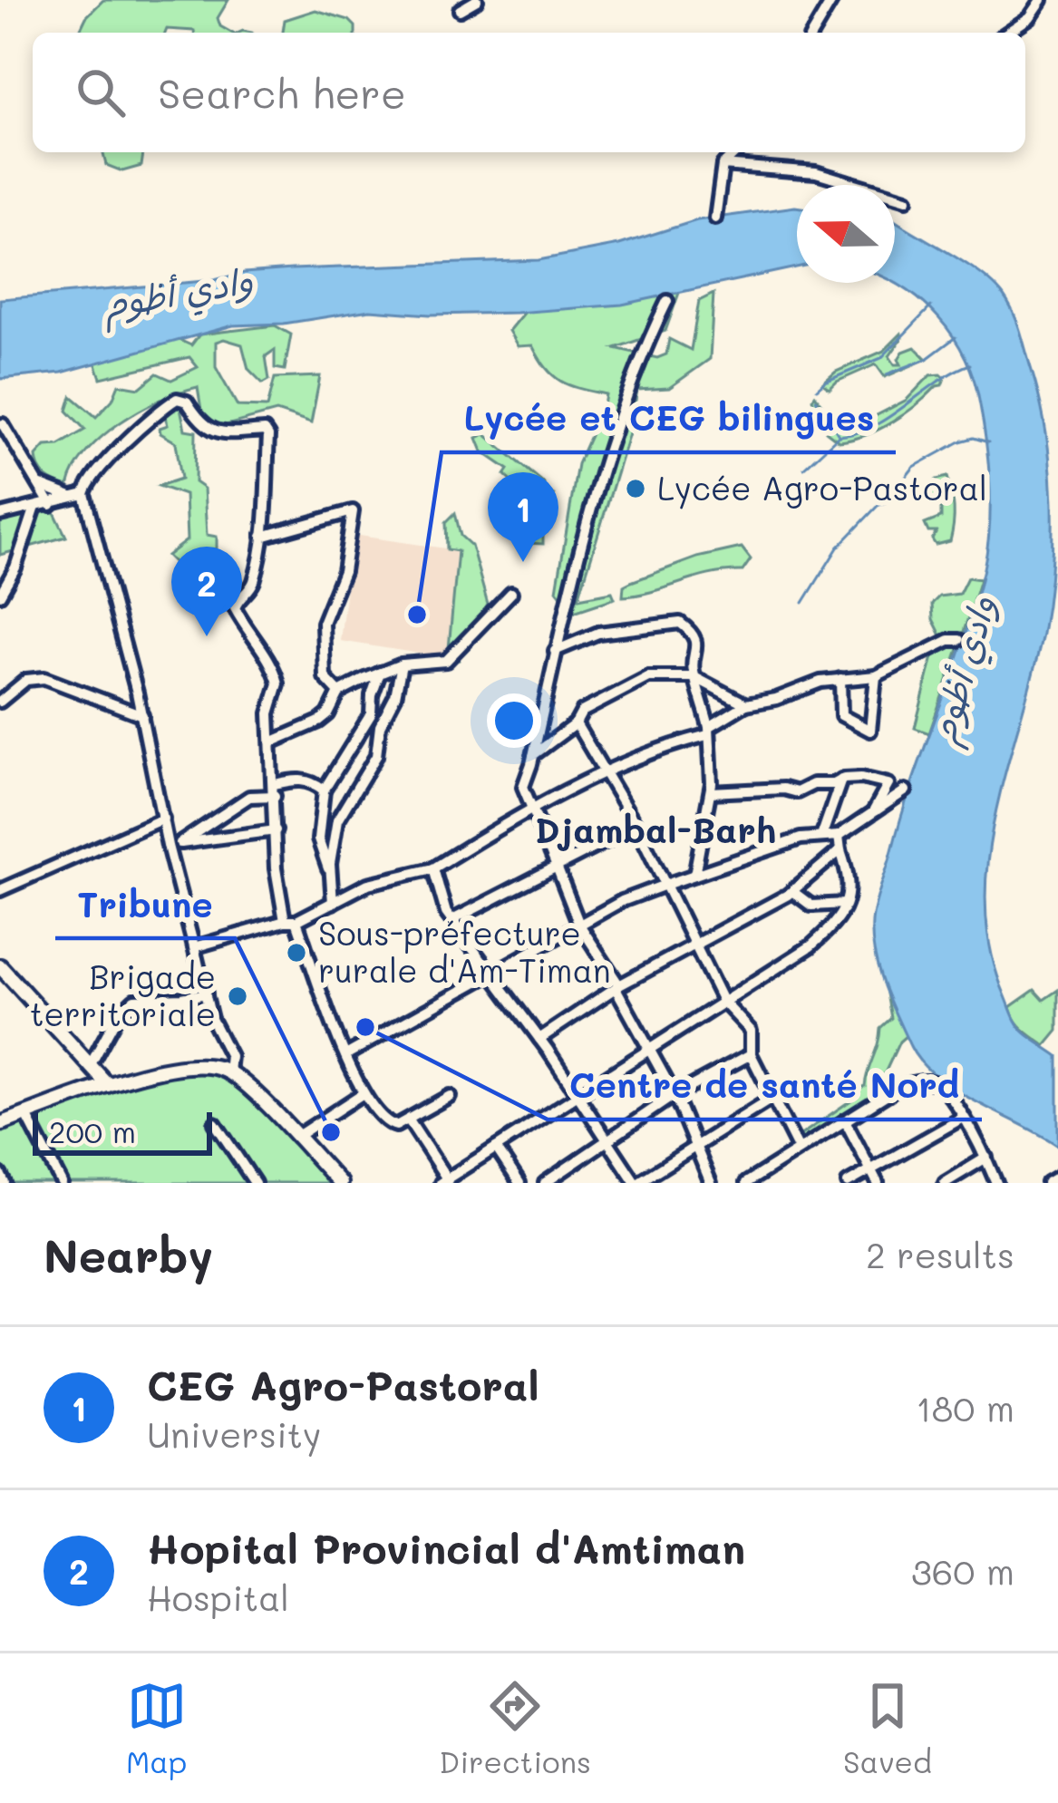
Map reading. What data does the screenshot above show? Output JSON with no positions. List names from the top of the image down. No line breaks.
{"districts":["Djambal-Barh"],"water":["وادي أظوم"],"places":["Lycée Agro-Pastoral","Lycée et CEG bilingues","Sous-préfecture rurale d'Am-Timan","Brigade territoriale","Centre de santé Nord","Tribune"],"scale_bar":"200 m","north":"left","page":{"search":"Search here","pins":["1","2"],"scale":"200 m","heading":["Nearby","2 results"],"list":[{"mark":"1","name":"CEG Agro-Pastoral","note":"University","value":"180 m"},{"mark":"2","name":"Hopital Provincial d'Amtiman","note":"Hospital","value":"360 m"}],"nav":["Map","Directions","Saved"]}}
